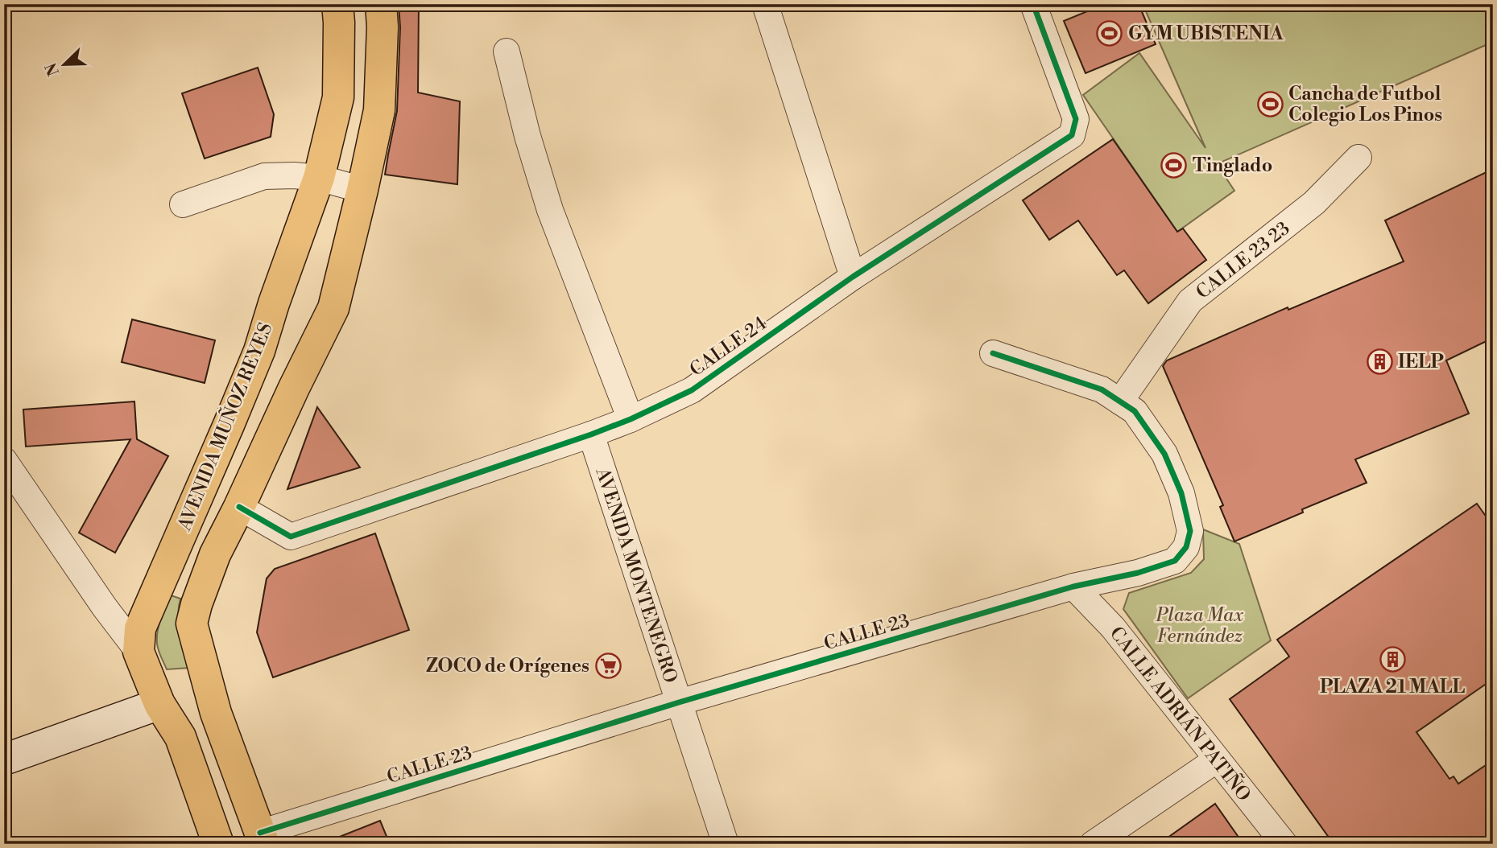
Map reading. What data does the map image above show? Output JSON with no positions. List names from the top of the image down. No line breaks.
{"streets":{"main road":["AVENIDA MUÑOZ REYES"],"street":["CALLE 23 23","CALLE 24","AVENIDA MONTENEGRO","CALLE 23","CALLE ADRIÁN PATIÑO"]},"crossings":[["CALLE 23 23","CALLE 23"],["CALLE 24","AVENIDA MONTENEGRO"],["AVENIDA MONTENEGRO","CALLE 23"],["CALLE 23","CALLE ADRIÁN PATIÑO"]],"parks":["Plaza Max Fernández"],"places":{"sports":["GYM UBISTENIA","Cancha de Futbol Colegio Los Pinos","Tinglado"],"building":["IELP","PLAZA 21 MALL"],"supermarket":["ZOCO de Orígenes"]},"north":"bottom left"}
